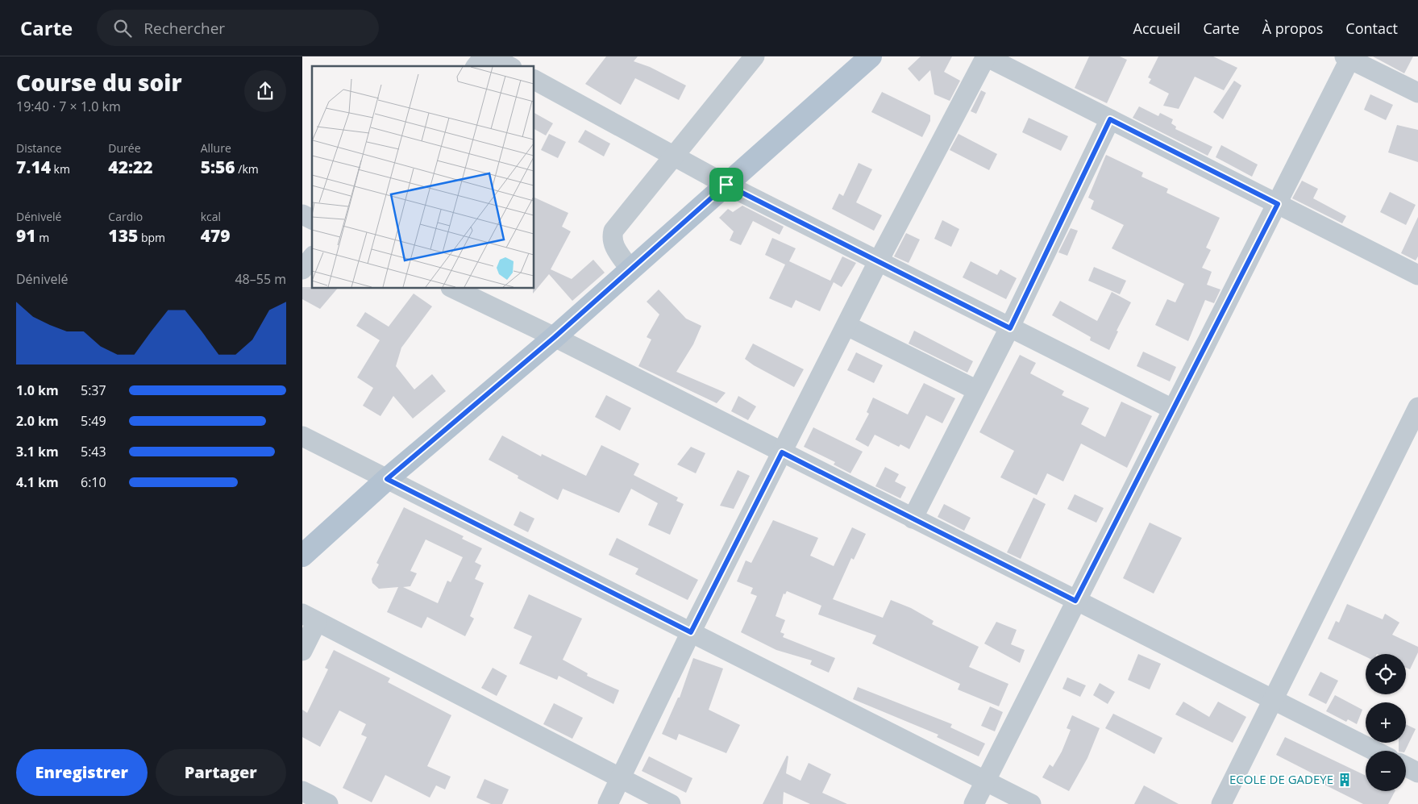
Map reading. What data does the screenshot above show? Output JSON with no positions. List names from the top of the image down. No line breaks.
{"places":{"building":["ECOLE DE GADEYE"]},"page":{"header":"Carte","search":"Rechercher","nav":["Accueil","Carte","À propos","Contact"],"heading":["Course du soir","19:40 · 7 × 1.0 km"],"stats":[["Distance","7.14 km"],["Durée","42:22"],["Allure","5:56 /km"],["Dénivelé","91 m"],["Cardio","135 bpm"],["kcal","479"]],"chart":["Dénivelé","48–55 m"],"list":[{"name":"1.0 km","note":"5:37"},{"name":"2.0 km","note":"5:49"},{"name":"3.1 km","note":"5:43"},{"name":"4.1 km","note":"6:10"}],"map_buttons":["+","−"],"buttons":["Enregistrer","Partager"]}}
